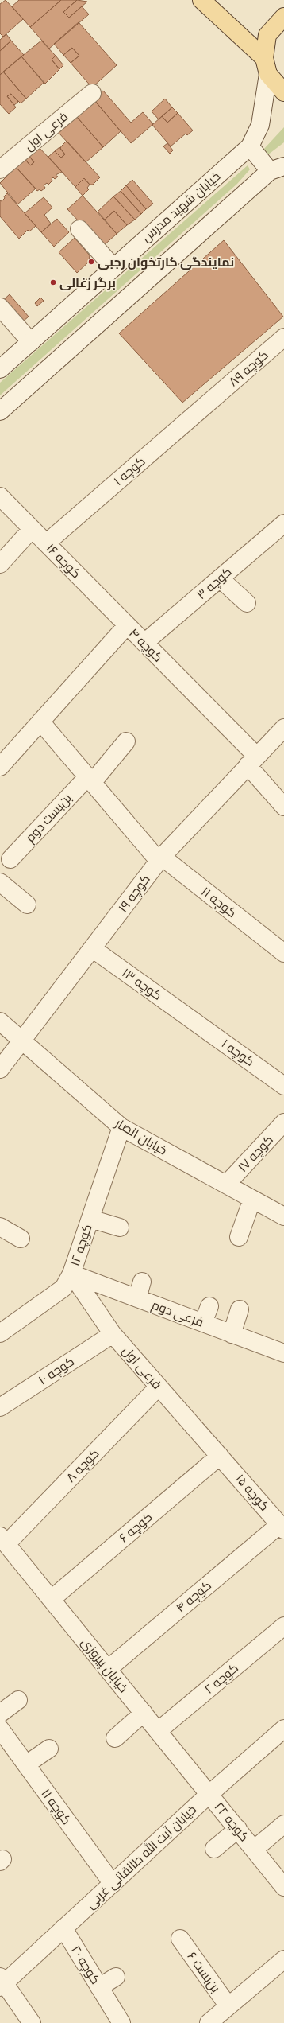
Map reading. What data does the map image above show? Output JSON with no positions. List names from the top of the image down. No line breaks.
{"streets":{"street":["فرعی اول","خیابان شهید مدرس","کوچه ۸۹","کوچه ۱","کوچه ۱۶","کوچه ۳","کوچه ۴","بن‌بست دوم","کوچه ۱۹","کوچه ۱۱","کوچه ۱۳","خیابان انصار","کوچه ۱۷","کوچه ۱۲","فرعی دوم","کوچه ۱۰","کوچه ۸","کوچه ۱۵","کوچه ۶","خیابان پیروزی","کوچه ۲","کوچه ۲۲","خیابان آیت الله طالقانی غربی","کوچه ۲۰","بن‌بست ۶"]},"crossings":[["فرعی اول","کوچه ۱۲"],["فرعی اول","فرعی دوم"],["فرعی اول","کوچه ۱۰"],["فرعی اول","کوچه ۸"],["فرعی اول","کوچه ۱۵"],["فرعی اول","کوچه ۶"],["کوچه ۸۹","کوچه ۱"],["کوچه ۱","کوچه ۱۶"],["کوچه ۱","کوچه ۱۳"],["کوچه ۱۶","کوچه ۴"],["کوچه ۳","کوچه ۴"],["کوچه ۴","کوچه ۱۹"],["کوچه ۴","کوچه ۱۵"],["کوچه ۴","خیابان پیروزی"],["کوچه ۱۹","کوچه ۱۱"],["کوچه ۱۹","کوچه ۱۳"],["کوچه ۱۹","خیابان انصار"],["کوچه ۱۱","خیابان آیت الله طالقانی غربی"],["خیابان انصار","کوچه ۱۷"],["خیابان انصار","کوچه ۱۲"],["کوچه ۱۲","فرعی دوم"],["کوچه ۸","خیابان پیروزی"],["کوچه ۱۵","کوچه ۶"],["کوچه ۶","خیابان پیروزی"],["خیابان پیروزی","کوچه ۲"],["خیابان پیروزی","کوچه ۲۲"],["خیابان پیروزی","خیابان آیت الله طالقانی غربی"],["کوچه ۲۲","خیابان آیت الله طالقانی غربی"],["خیابان آیت الله طالقانی غربی","کوچه ۲۰"]],"places":["نمایندگی کارتخوان رجبی","برگر زغالی"]}
